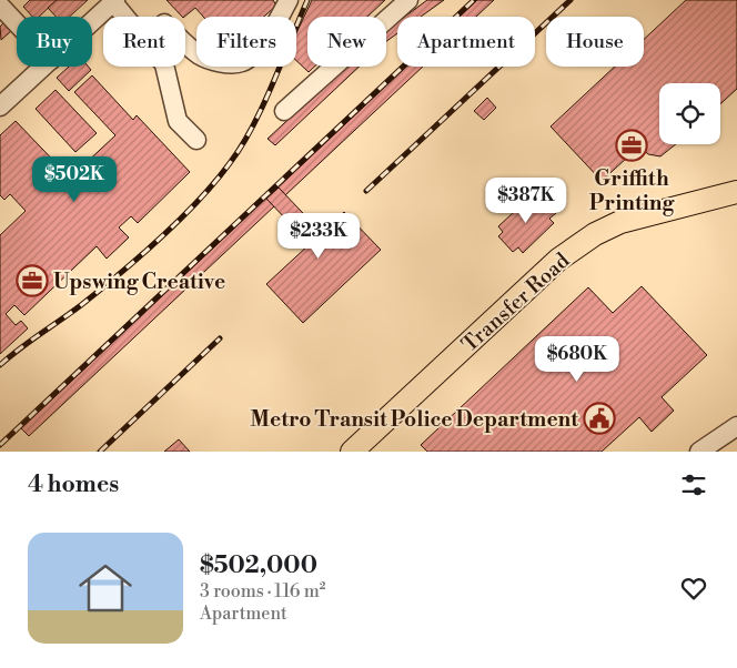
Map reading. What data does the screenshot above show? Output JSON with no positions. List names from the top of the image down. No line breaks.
{"streets":{"main road":["Transfer Road"]},"places":{"office":["Griffith Printing","Upswing Creative"],"public building":["Metro Transit Police Department"]},"page":{"chip":["Buy","Rent","Filters","New","Apartment","House"],"price":["$502K","$387K","$233K","$680K"],"heading":"4 homes","list":[{"name":"$502,000","note":"3 rooms · 116 m² · Apartment"}]}}
